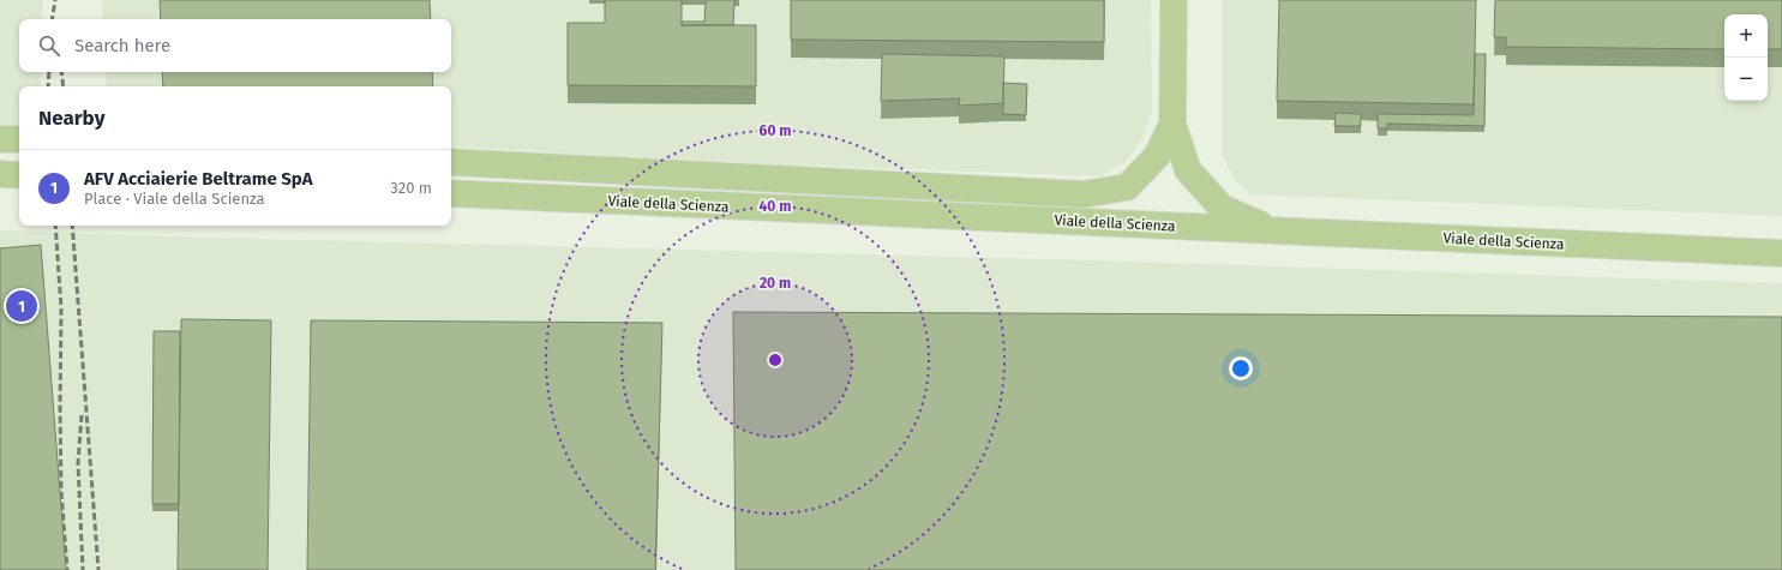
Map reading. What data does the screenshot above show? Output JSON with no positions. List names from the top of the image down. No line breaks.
{"streets":{"main road":["Viale della Scienza"]},"page":{"map_buttons":["+","−"],"search":"Search here","heading":"Nearby","list":[{"mark":"1","name":"AFV Acciaierie Beltrame SpA","note":"Place · Viale della Scienza","value":"320 m"}],"pins":"1"},"rings":["60 m","40 m","20 m"]}
